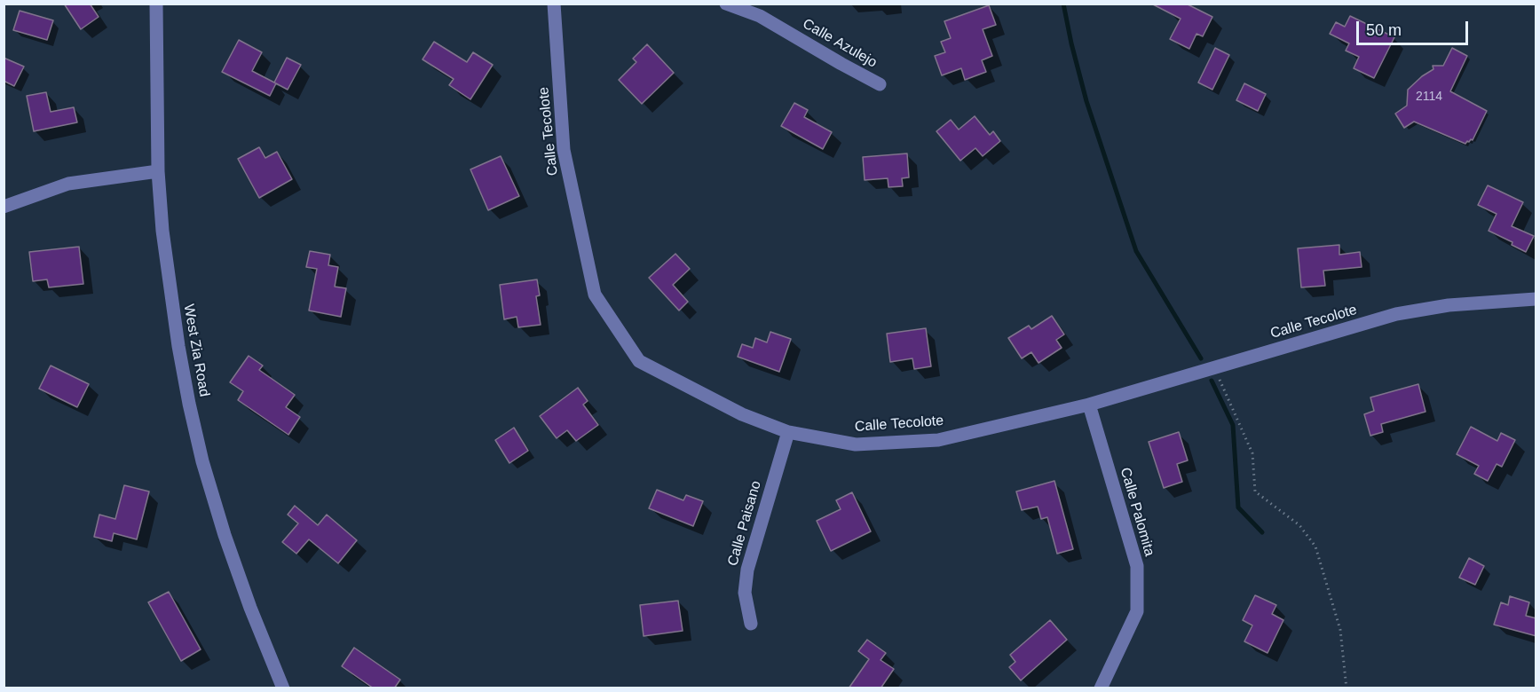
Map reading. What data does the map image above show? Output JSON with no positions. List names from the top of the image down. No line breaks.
{"streets":{"street":["Calle Azulejo","Calle Tecolote","West Zia Road","Calle Palomita","Calle Paisano"]},"crossings":[["Calle Tecolote","Calle Palomita"],["Calle Tecolote","Calle Paisano"]],"house_numbers":["2114"],"scale_bar":"50 m"}
